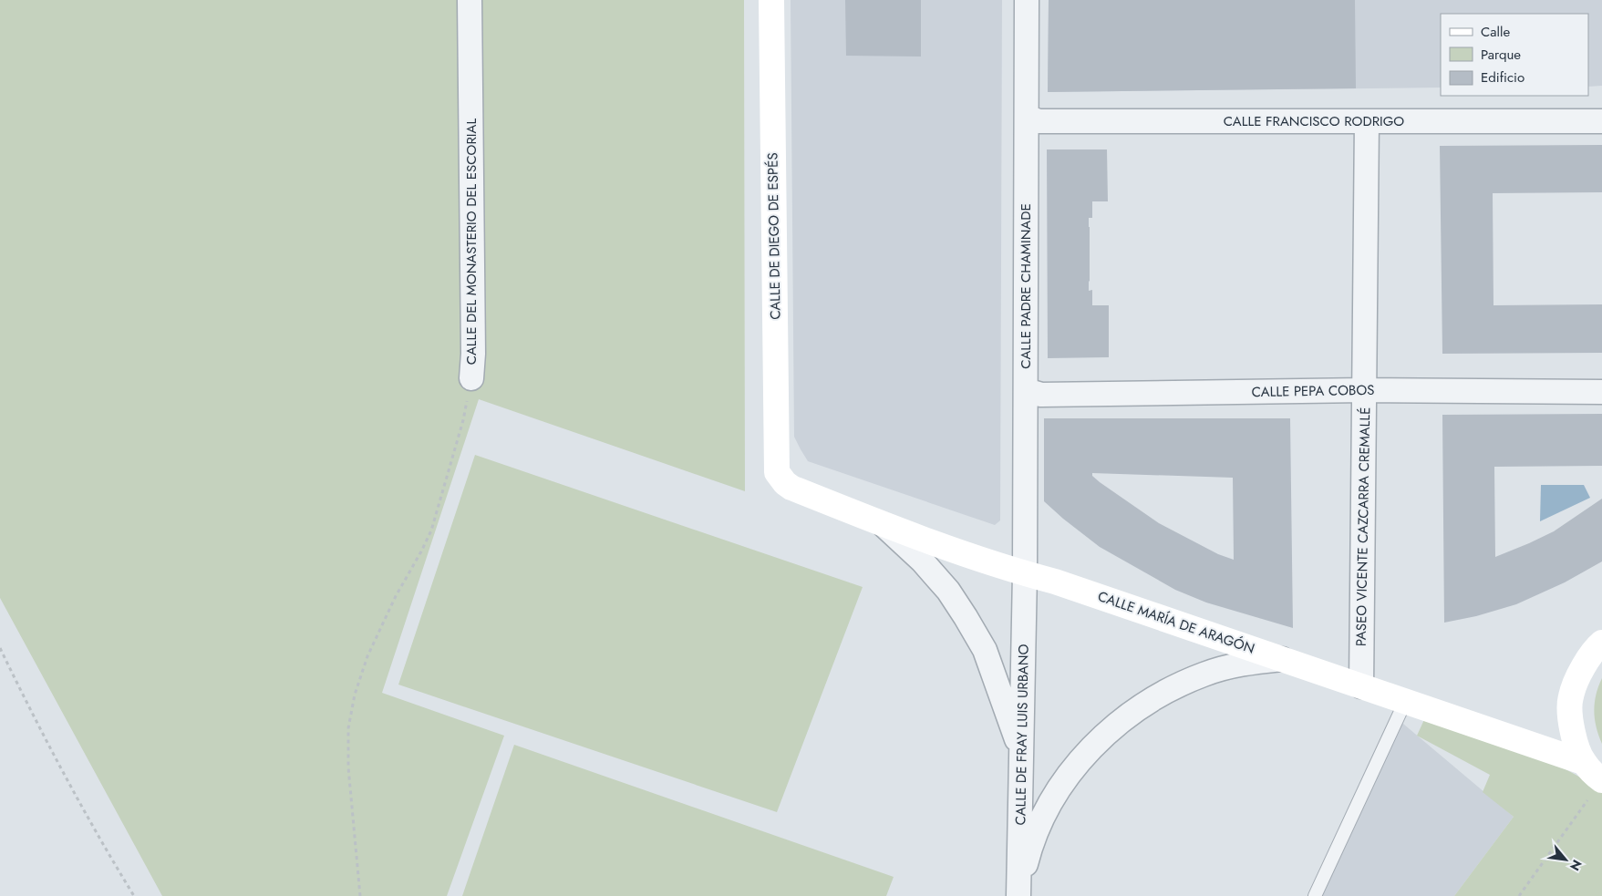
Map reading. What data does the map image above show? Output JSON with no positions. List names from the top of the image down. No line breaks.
{"streets":{"street":["CALLE FRANCISCO RODRIGO","CALLE DE DIEGO DE ESPÉS","CALLE DEL MONASTERIO DEL ESCORIAL","CALLE PADRE CHAMINADE","CALLE PEPA COBOS","PASEO VICENTE CAZCARRA CREMALLÉ","CALLE MARÍA DE ARAGÓN","CALLE DE FRAY LUIS URBANO"]},"crossings":[["CALLE FRANCISCO RODRIGO","CALLE PADRE CHAMINADE"],["CALLE FRANCISCO RODRIGO","PASEO VICENTE CAZCARRA CREMALLÉ"],["CALLE DE DIEGO DE ESPÉS","CALLE MARÍA DE ARAGÓN"],["CALLE PADRE CHAMINADE","CALLE PEPA COBOS"],["CALLE PADRE CHAMINADE","CALLE MARÍA DE ARAGÓN"],["CALLE PADRE CHAMINADE","CALLE DE FRAY LUIS URBANO"],["CALLE PEPA COBOS","PASEO VICENTE CAZCARRA CREMALLÉ"],["PASEO VICENTE CAZCARRA CREMALLÉ","CALLE MARÍA DE ARAGÓN"],["CALLE MARÍA DE ARAGÓN","CALLE DE FRAY LUIS URBANO"]],"legend":["Calle","Parque","Edificio"],"north":"bottom right"}
